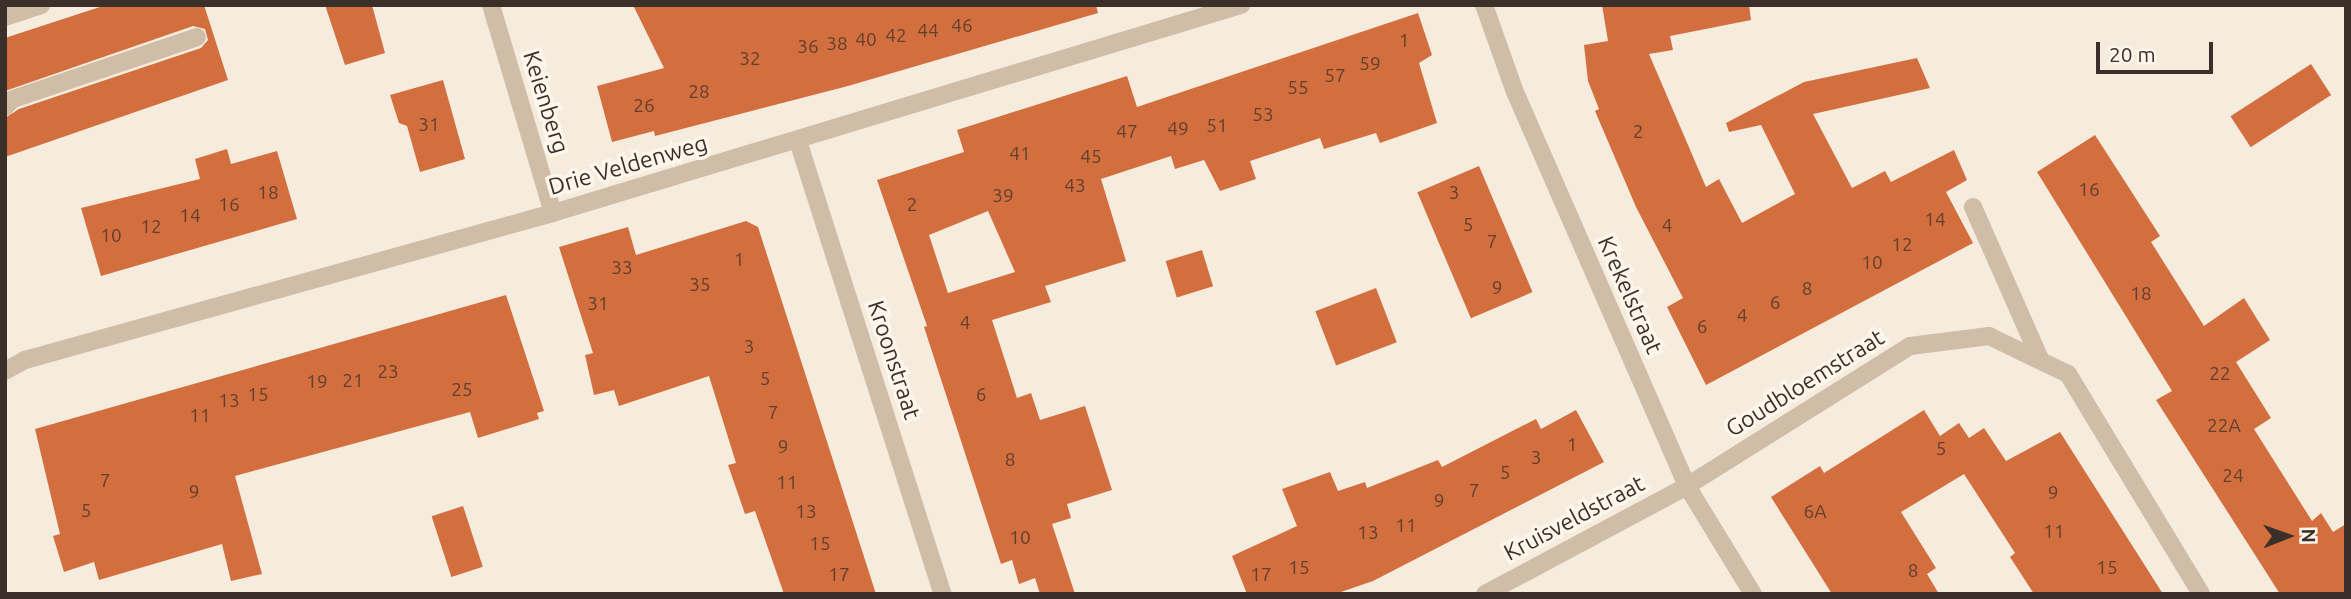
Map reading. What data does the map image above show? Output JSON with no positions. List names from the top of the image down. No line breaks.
{"streets":{"street":["Keienberg","Drie Veldenweg","Krekelstraat","Kroonstraat","Goudbloemstraat","Kruisveldstraat"]},"crossings":[["Keienberg","Drie Veldenweg"],["Drie Veldenweg","Kroonstraat"],["Krekelstraat","Goudbloemstraat"],["Krekelstraat","Kruisveldstraat"],["Goudbloemstraat","Kruisveldstraat"]],"house_numbers":["46","44","42","40","1","38","36","32","59","57","55","28","26","53","31","51","49","47","2","41","45","43","16","18","3","39","16","2","14","14","5","4","12","10","7","12","1","10","33","35","9","8","18","6","31","4","4","6","3","23","22","5","21","19","25","15","6","13","7","11","22A","1","9","5","3","8","5","24","7","11","7","9","9","9","5","13","6A","11","11","13","10","15","15","15","8","17","17"],"scale_bar":"20 m","north":"right"}
